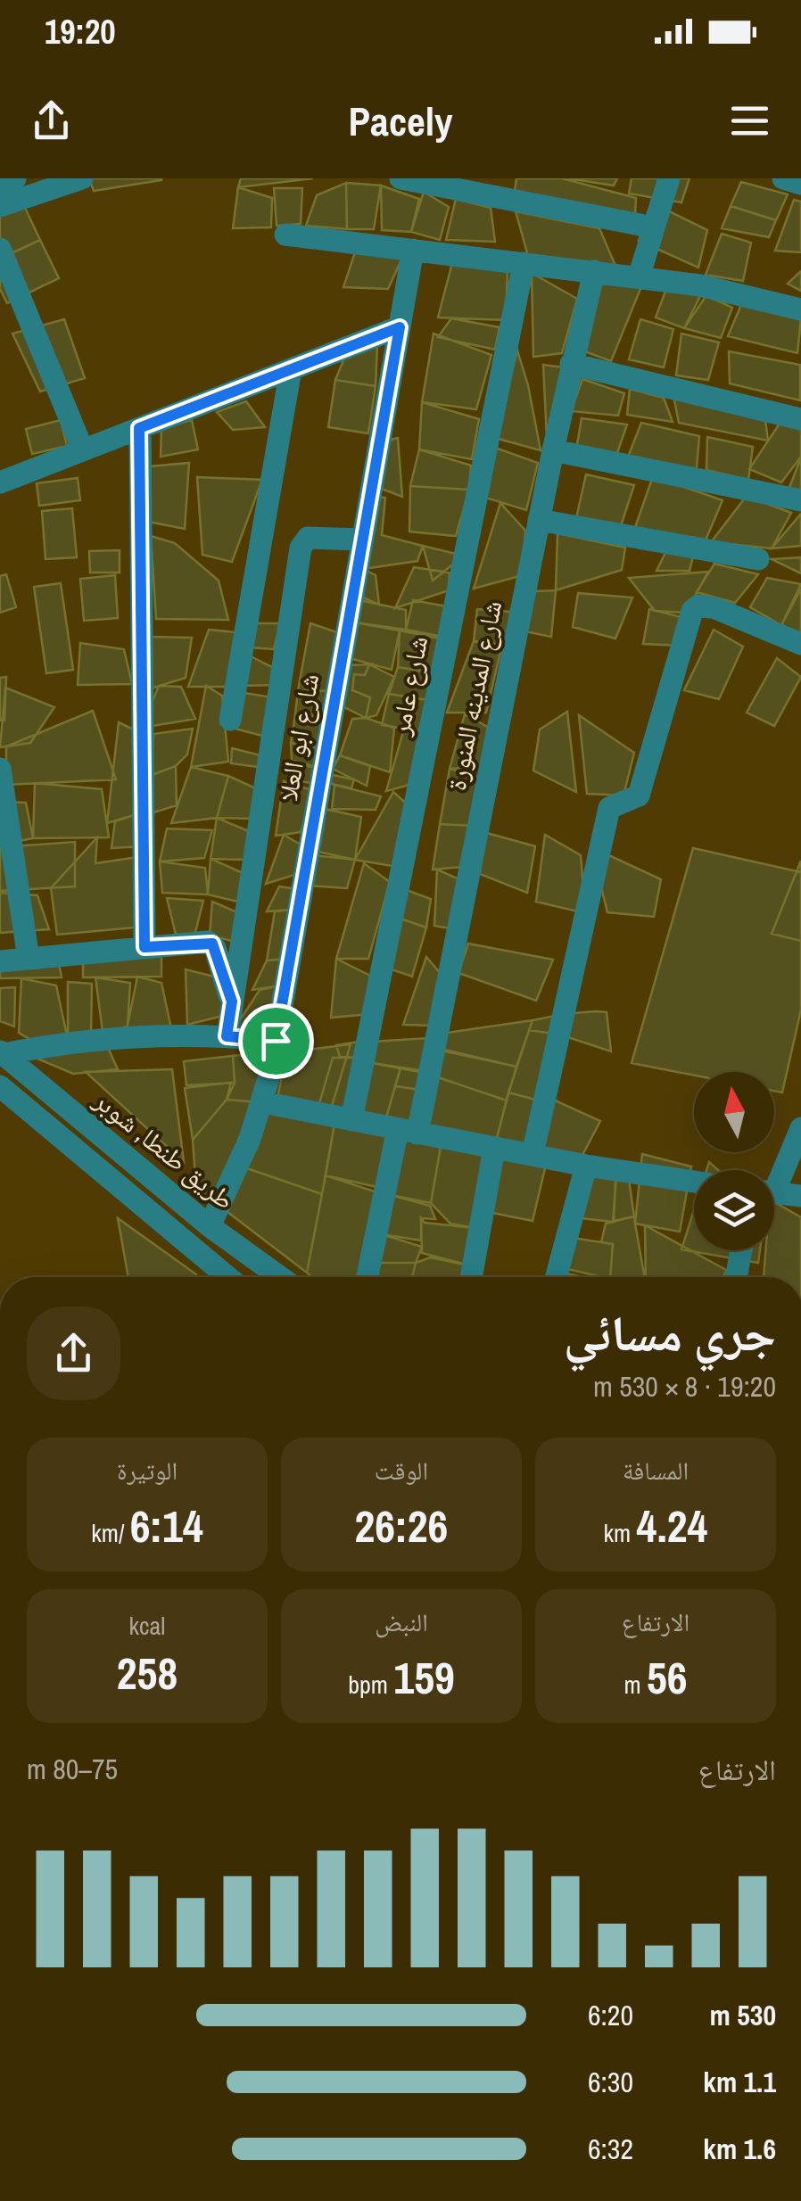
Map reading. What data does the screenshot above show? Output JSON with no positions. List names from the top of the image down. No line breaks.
{"streets":{"street":["شارع عامر","شارع المدينه المنورة","شارع ابو العلا","طريق طنطا, شوبر"]},"crossings":[["شارع ابو العلا","طريق طنطا, شوبر"]],"north":"top","page":{"status":"19:20","header":"Pacely","heading":["جري مسائي","19:20 · 8 × 530 m"],"stats":[["المسافة","4.24 km"],["الوقت","26:26"],["الوتيرة","6:14 /km"],["الارتفاع","56 m"],["النبض","159 bpm"],["kcal","258"]],"chart":["الارتفاع","75–80 m"],"list":[{"name":"530 m","note":"6:20"},{"name":"1.1 km","note":"6:30"},{"name":"1.6 km","note":"6:32"}]}}
